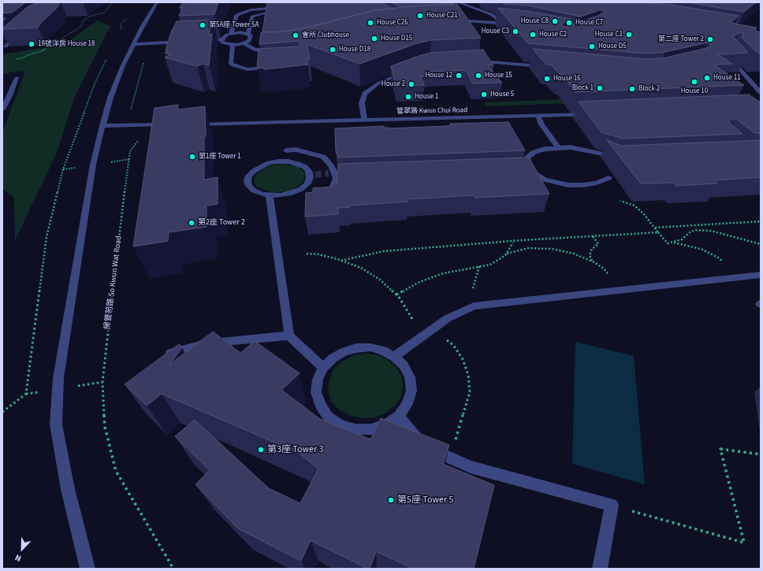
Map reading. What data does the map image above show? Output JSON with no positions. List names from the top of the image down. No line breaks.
{"streets":{"street":["管翠路 Kwun Chui Road"],"path":["掃管笏路 So Kwun Wat Road"]},"places":["House C21","House C8","House C26","House C7","第5A座 Tower 5A","House C3","House C2","House C1","會所 Clubhouse","House D15","第二座 Tower 2","18號洋房 House 18","House D5","House D18","House 12","House 15","House 11","House 16","House 10","House 2","Block 1","Block 2","House 5","House 1","第1座 Tower 1","第2座 Tower 2","第3座 Tower 3","第5座 Tower 5"],"north":"bottom left"}
